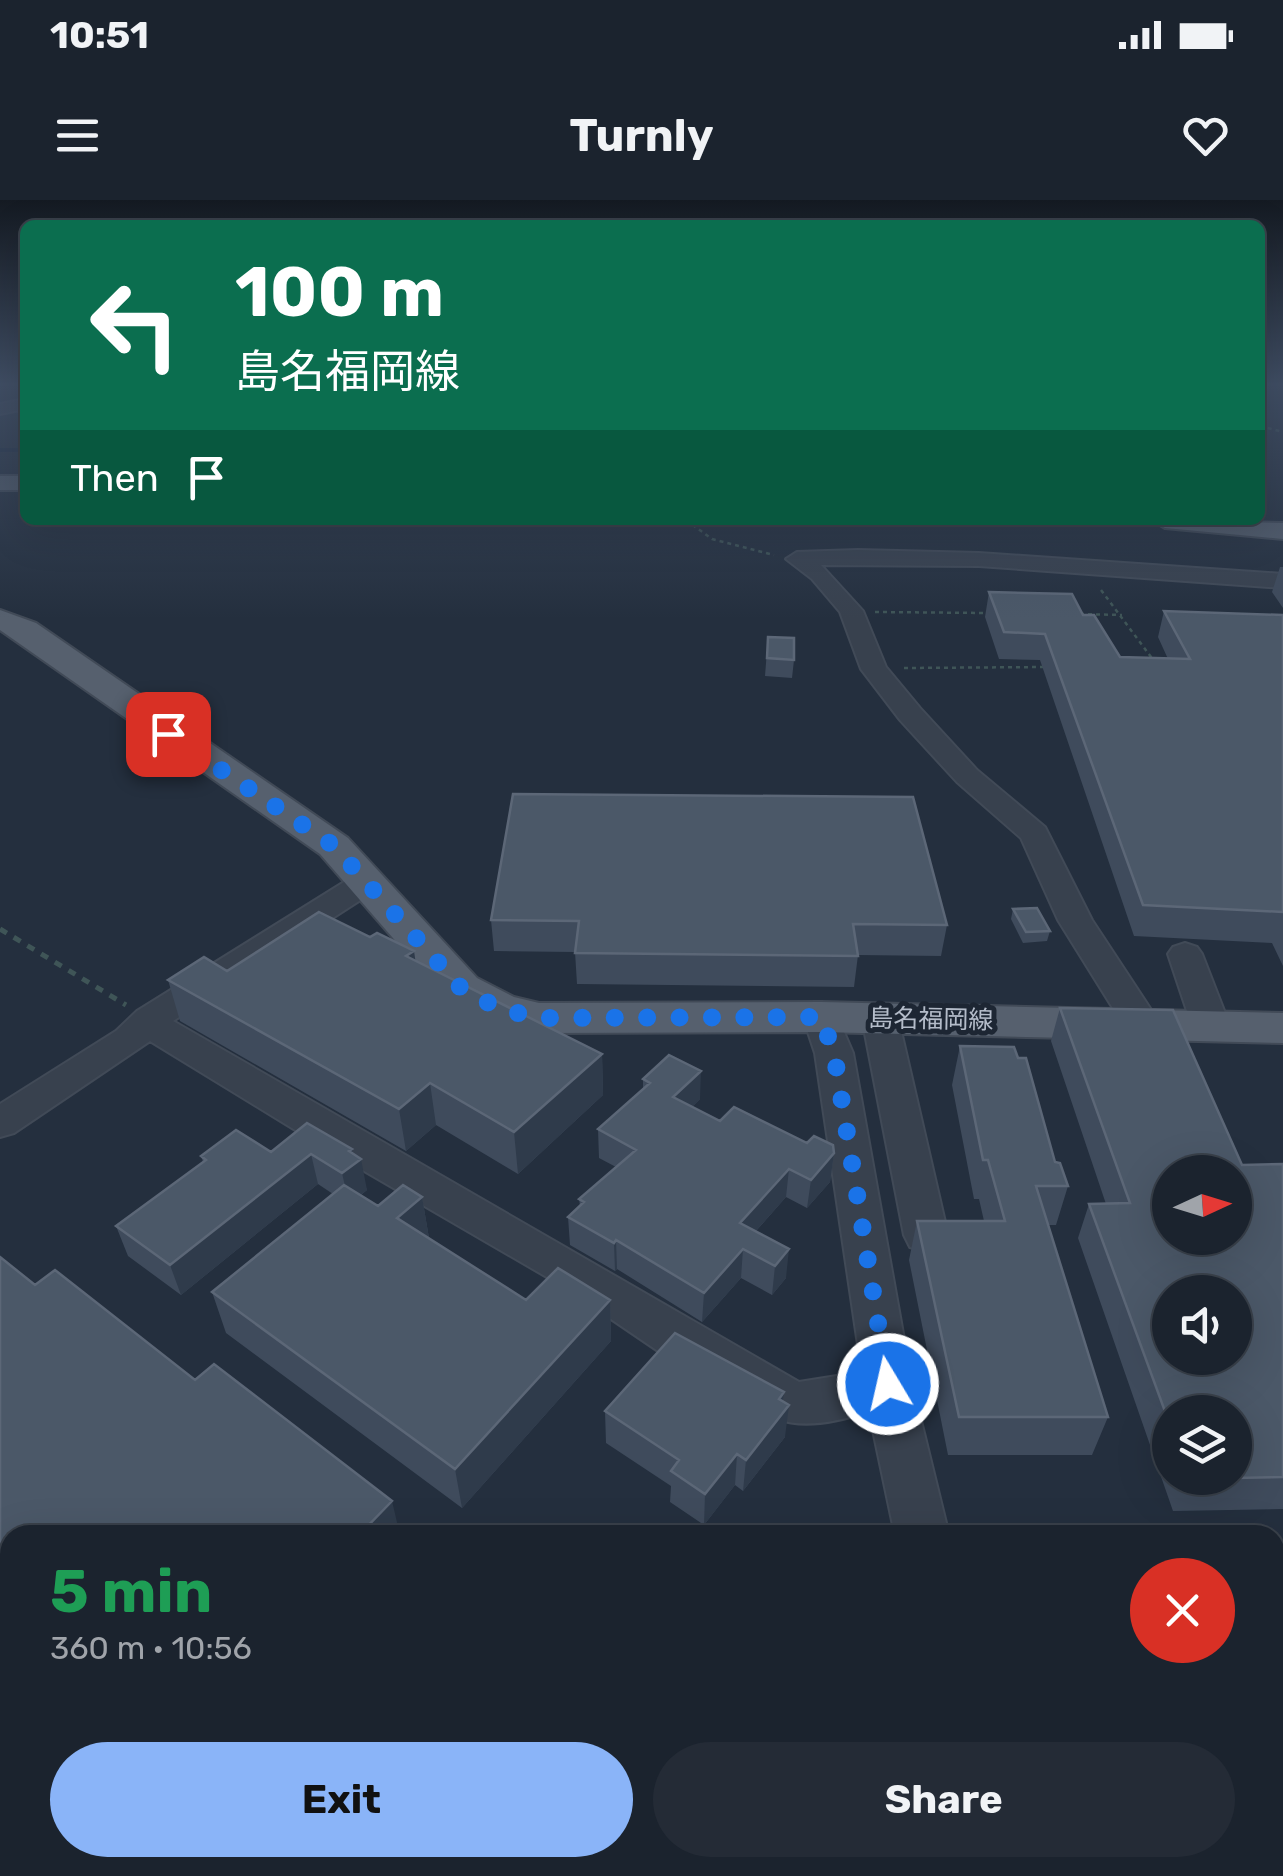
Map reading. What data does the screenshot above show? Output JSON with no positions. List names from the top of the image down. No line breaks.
{"streets":{"main road":["島名福岡線"]},"north":"right","page":{"status":"10:51","header":"Turnly","turn":["100 m","島名福岡線"],"then":"Then","heading":["5 min","360 m · 10:56"],"buttons":["Exit","Share"]}}
